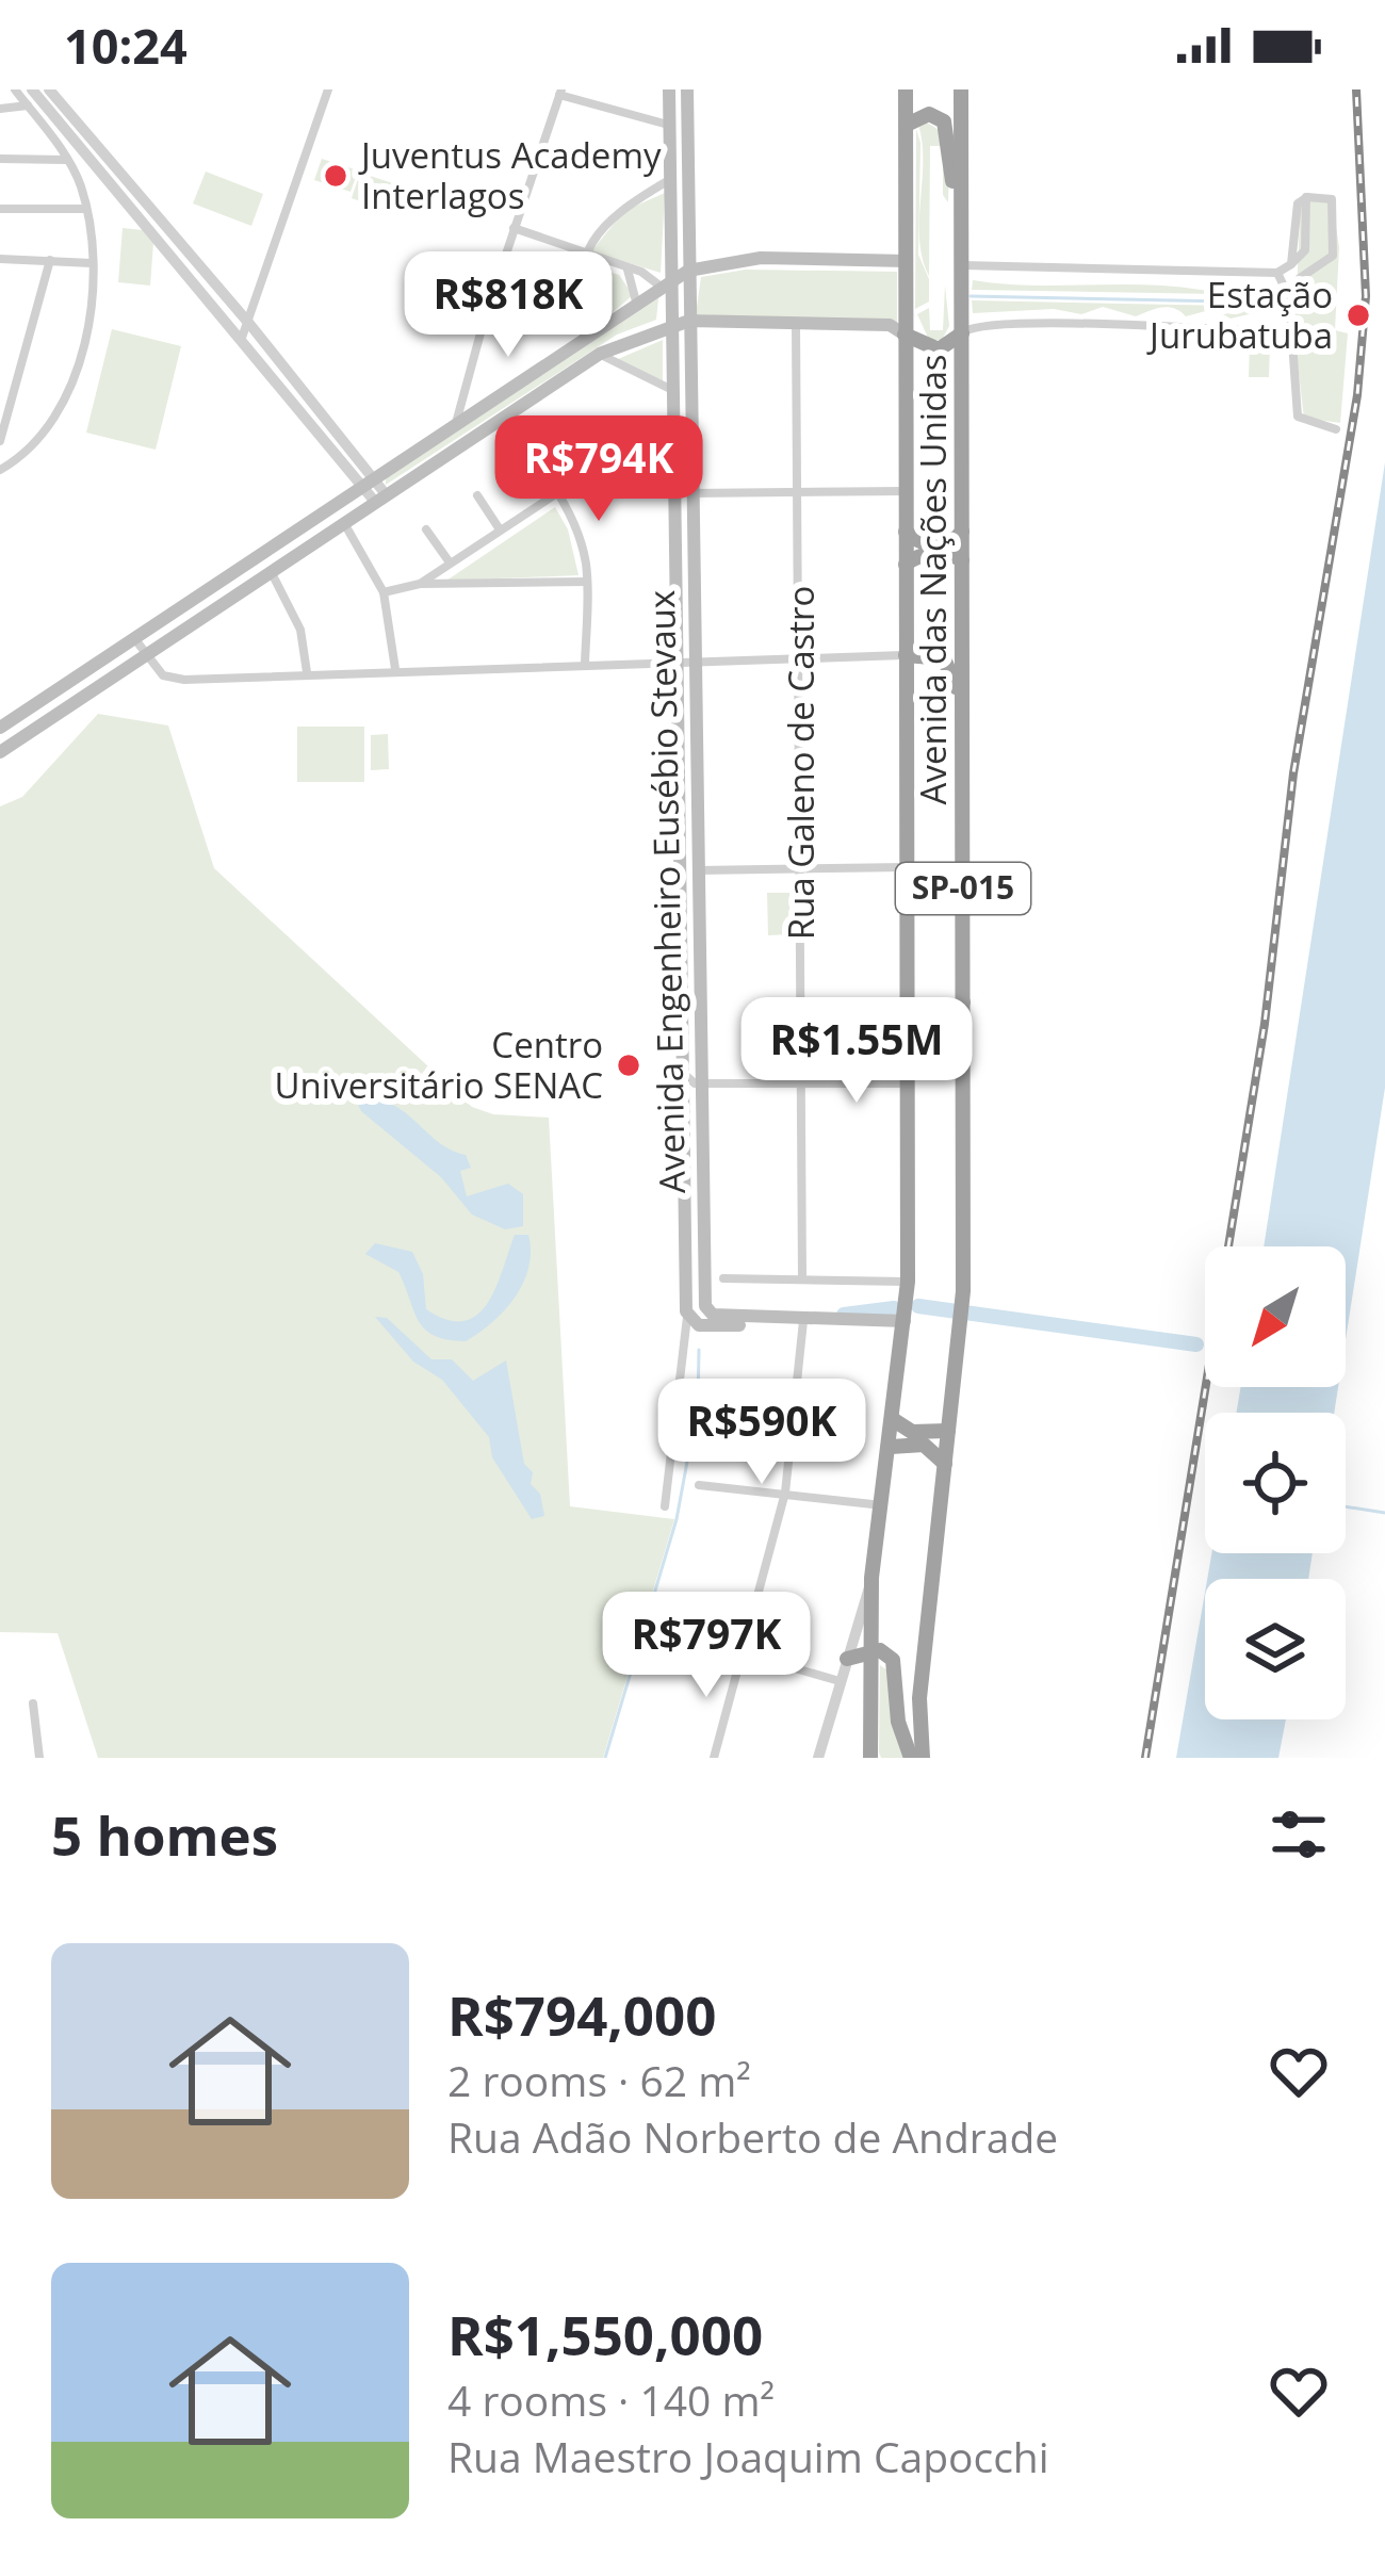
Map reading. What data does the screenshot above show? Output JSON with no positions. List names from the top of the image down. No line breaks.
{"streets":{"highway":["Avenida das Nações Unidas","SP-015"],"main road":["Avenida Engenheiro Eusébio Stevaux"],"street":["Rua Galeno de Castro"]},"crossings":[["Avenida das Nações Unidas","SP-015"]],"places":["Juventus Academy Interlagos","Estação Jurubatuba","Centro Universitário SENAC"],"north":"bottom left","page":{"status":"10:24","price":["R$818K","R$794K","R$1.55M","R$590K","R$797K"],"heading":"5 homes","list":[{"name":"R$794,000","note":"2 rooms · 62 m² · Rua Adão Norberto de Andrade"},{"name":"R$1,550,000","note":"4 rooms · 140 m² · Rua Maestro Joaquim Capocchi"}]}}
